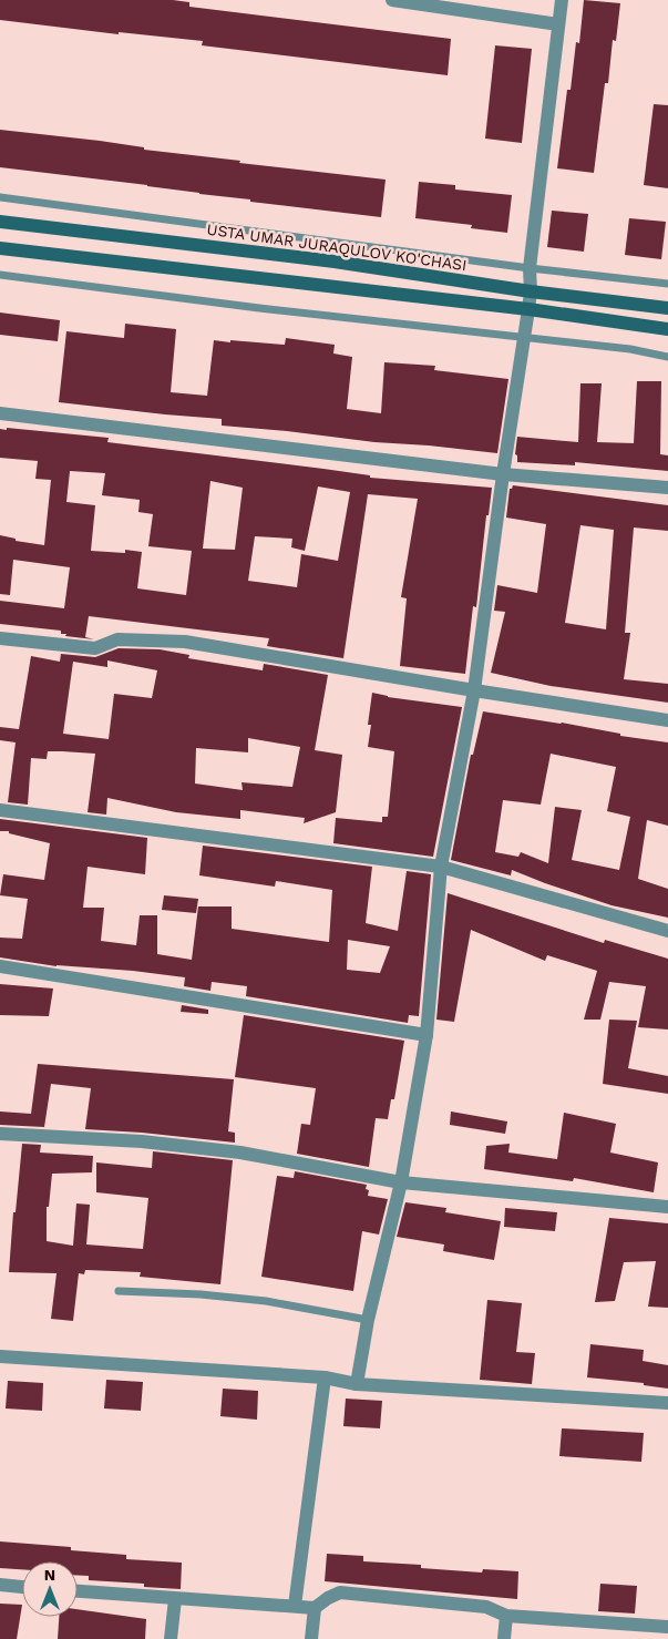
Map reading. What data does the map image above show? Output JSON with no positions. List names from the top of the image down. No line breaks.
{"streets":{"main road":["USTA UMAR JURAQULOV KO'CHASI"]},"north":"top"}
